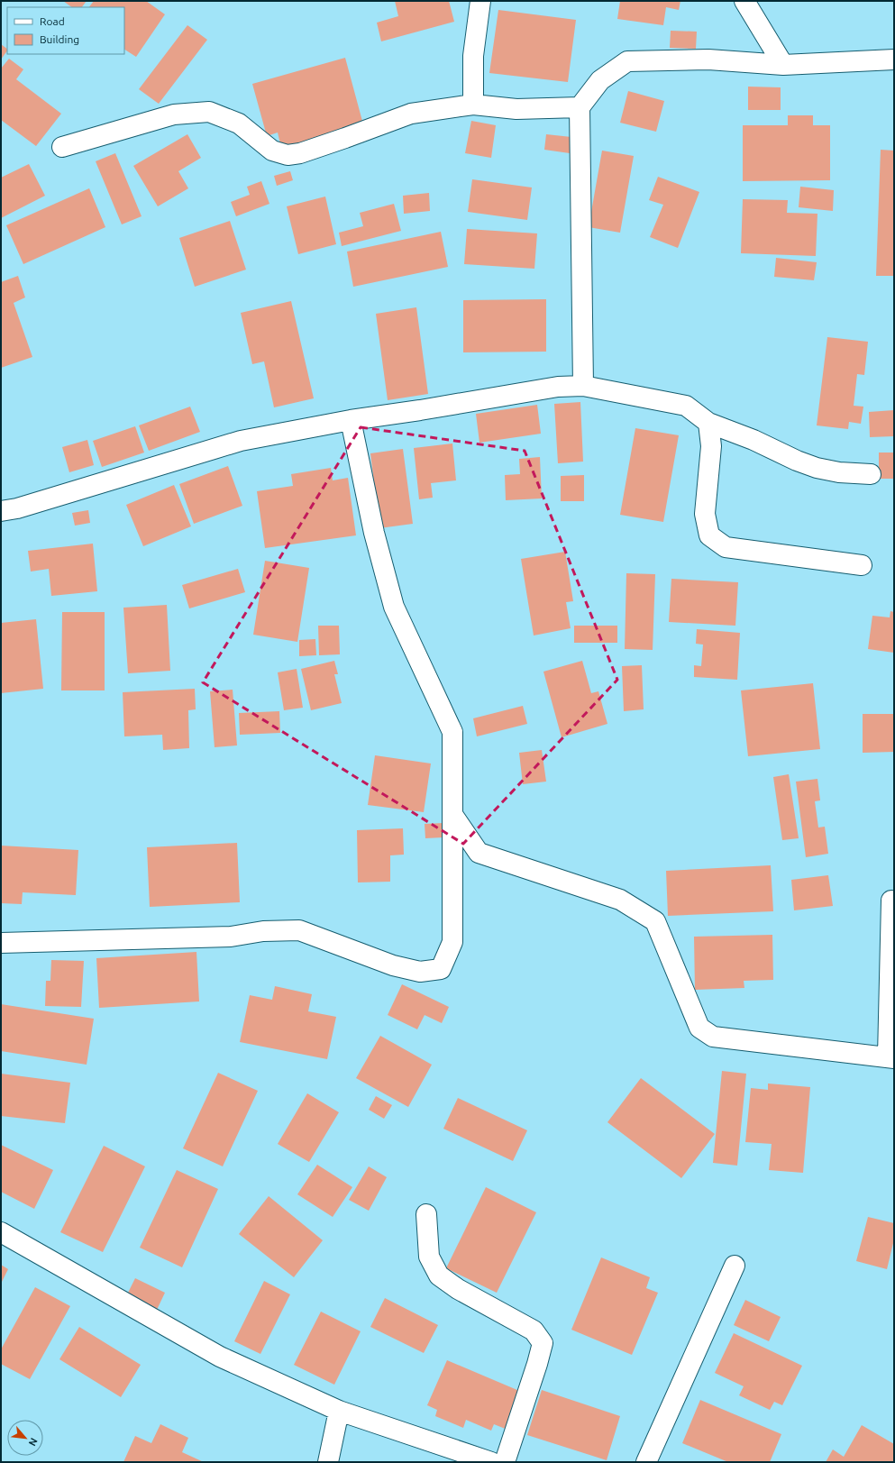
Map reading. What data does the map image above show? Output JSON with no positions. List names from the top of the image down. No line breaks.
{"legend":["Road","Building"],"north":"bottom right"}
